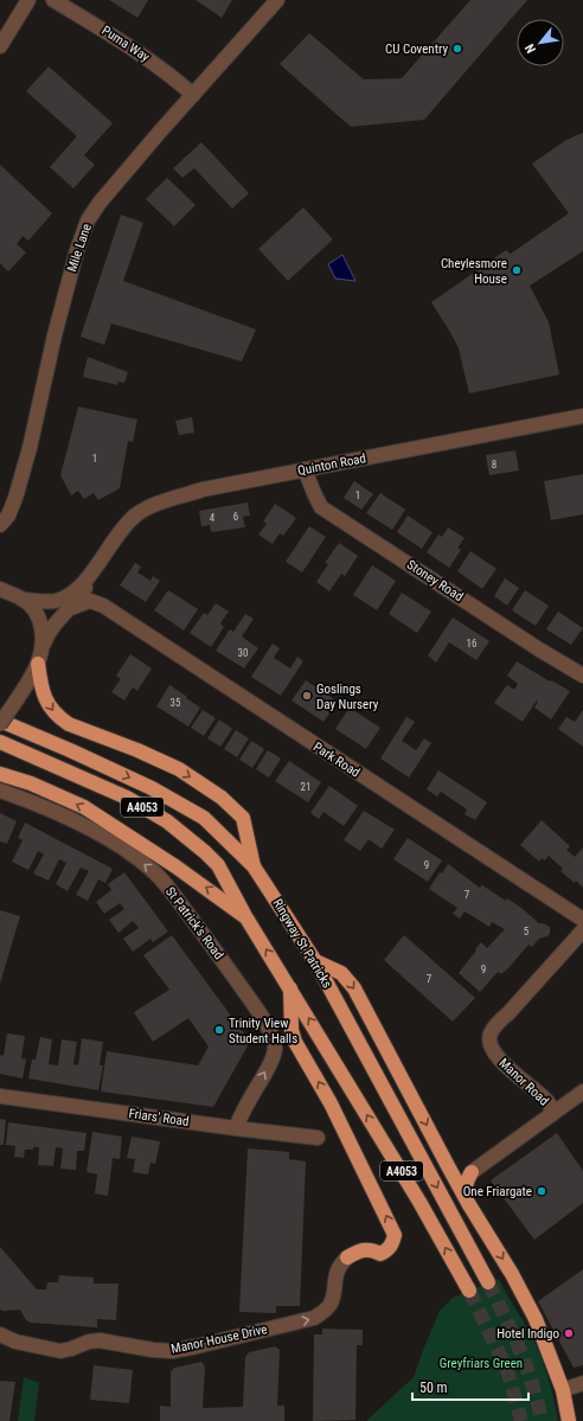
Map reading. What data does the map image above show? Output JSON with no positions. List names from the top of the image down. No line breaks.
{"streets":{"highway":["A4053","Ringway St Patricks"],"street":["Puma Way","Mile Lane","Quinton Road","Stoney Road","Park Road","St Patrick's Road","Manor Road","Friars' Road","Manor House Drive"]},"crossings":[["Puma Way","Mile Lane"],["Quinton Road","Stoney Road"],["Quinton Road","Park Road"],["Quinton Road","Ringway St Patricks"],["St Patrick's Road","Friars' Road"]],"one_way":["St Patrick's Road","Manor House Drive"],"parks":["Greyfriars Green"],"places":["CU Coventry","Cheylesmore House","Goslings Day Nursery","Trinity View Student Halls","One Friargate","Hotel Indigo"],"house_numbers":["1","8","1","6","4","16","30","35","21","9","7","5","9","7"],"scale_bar":"50 m","north":"bottom left"}
